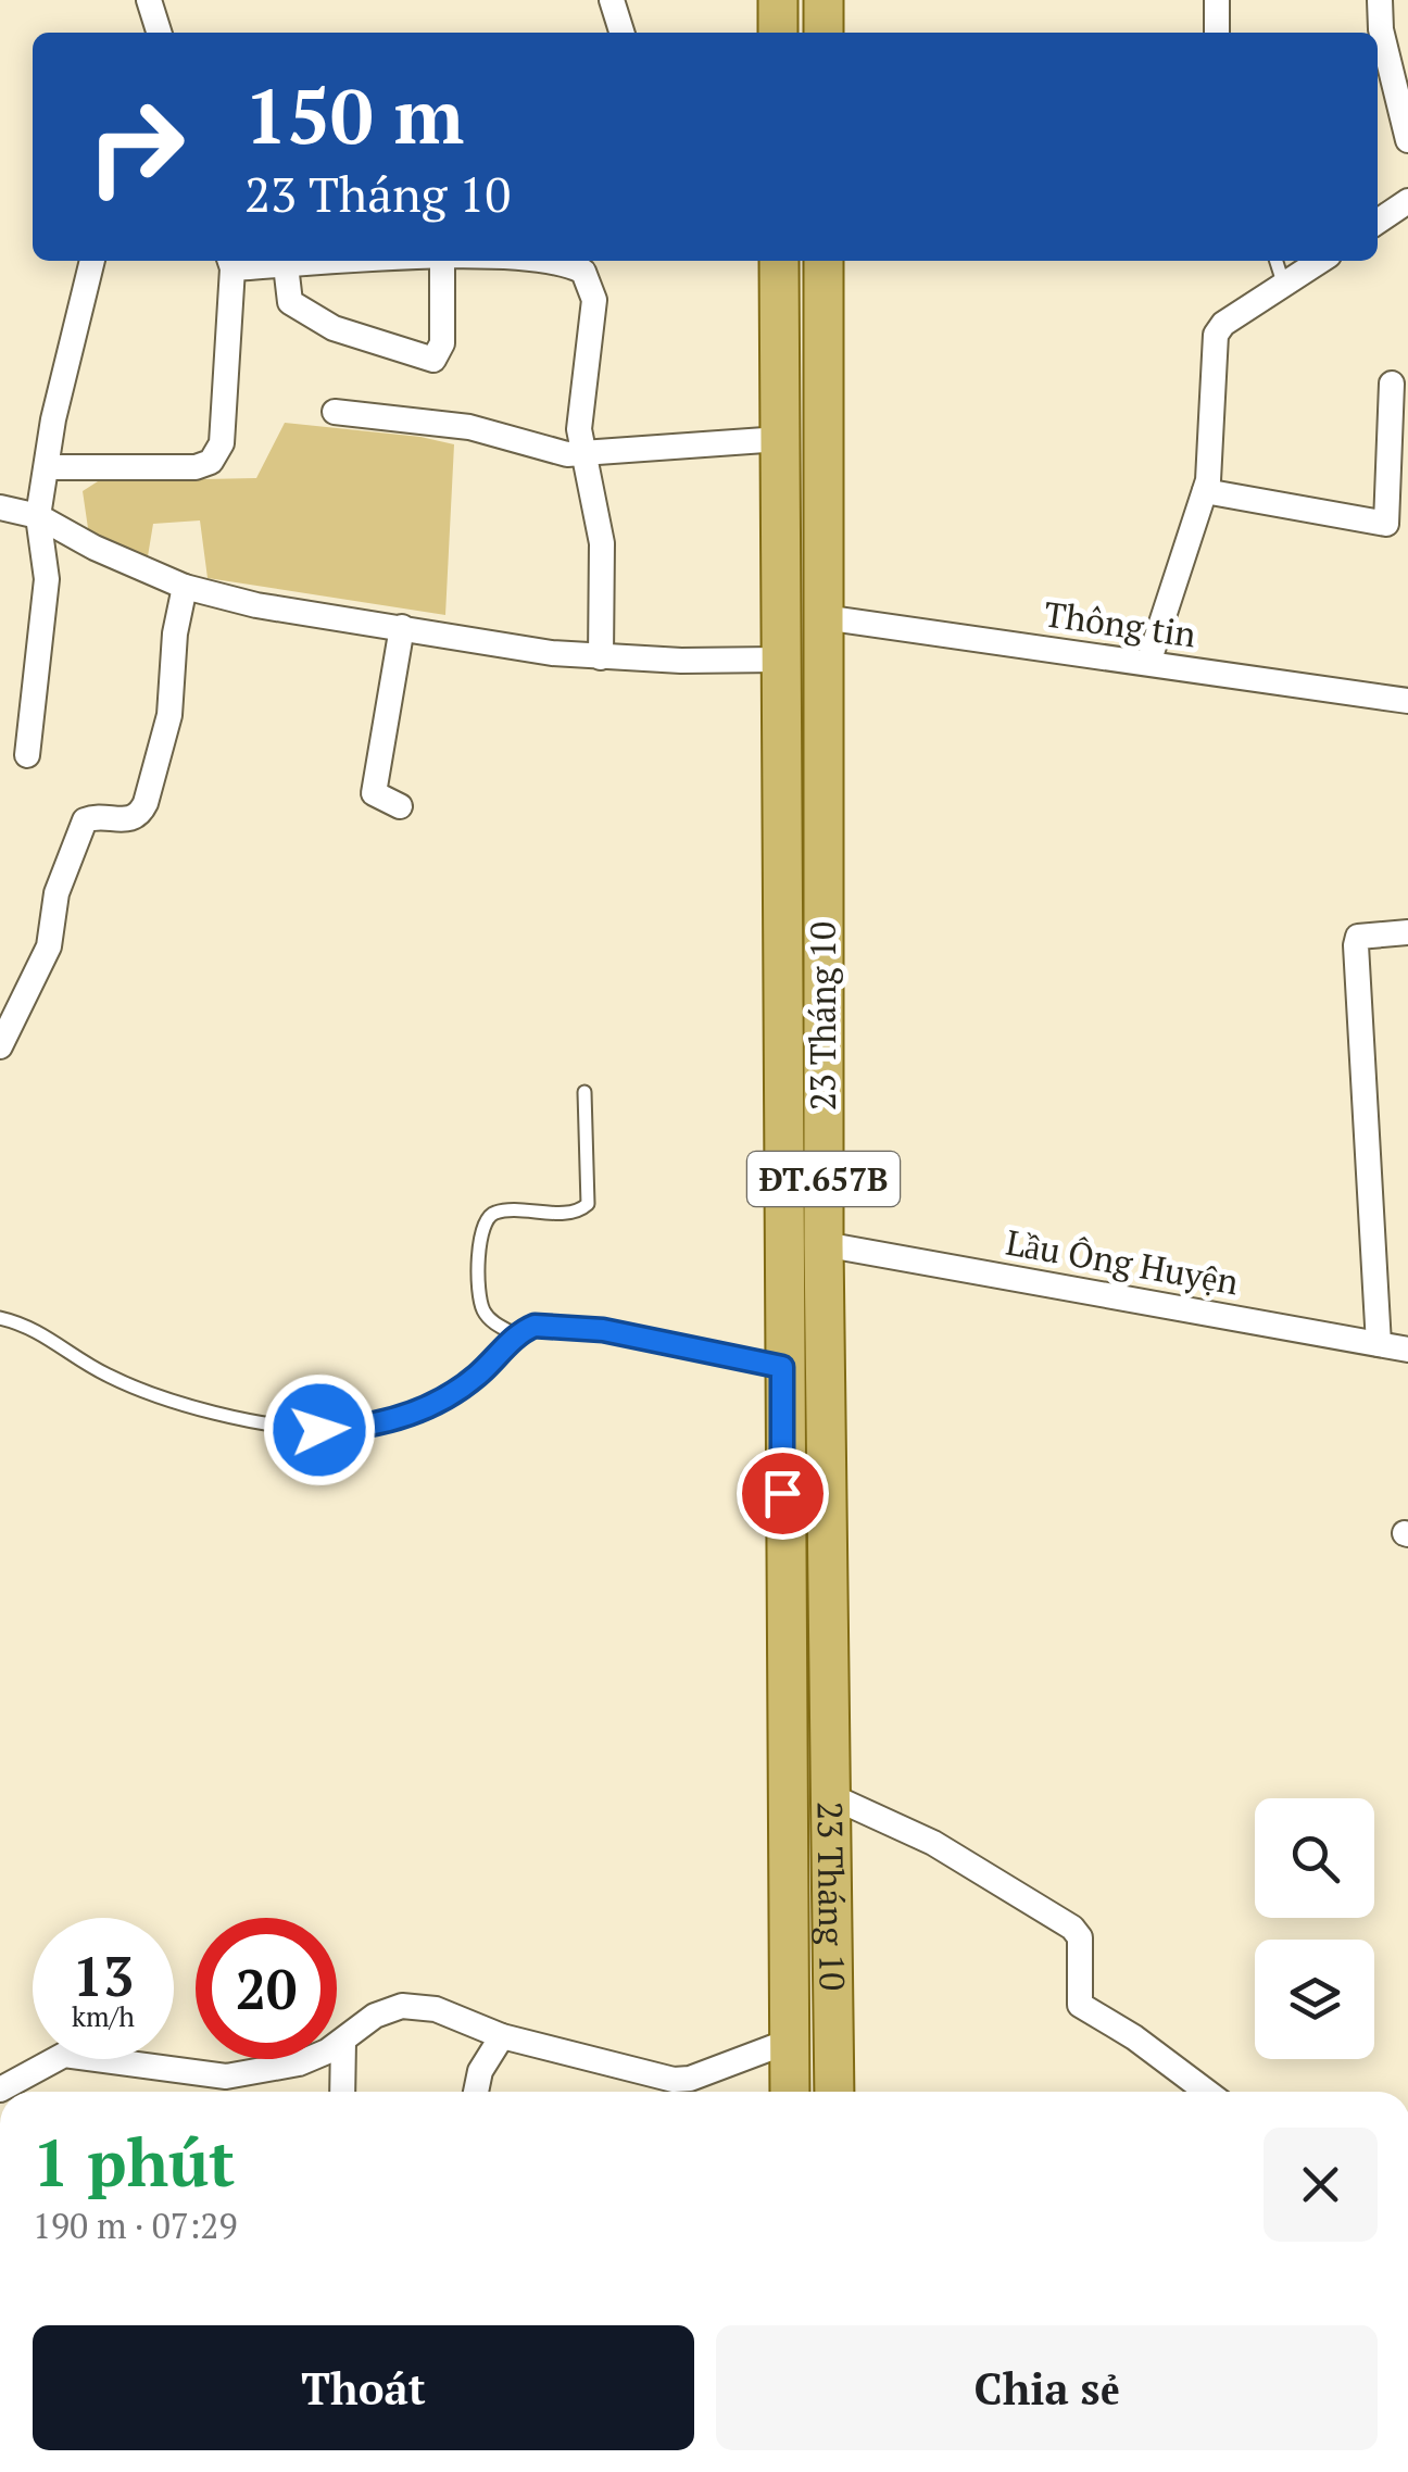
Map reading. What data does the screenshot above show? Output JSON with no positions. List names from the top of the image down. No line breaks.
{"streets":{"main road":["23 Tháng 10","ĐT.657B"],"street":["Thông tin","Lầu Ông Huyện"]},"crossings":[["Thông tin","23 Tháng 10"],["23 Tháng 10","Lầu Ông Huyện"]],"page":{"turn":["150 m","23 Tháng 10"],"speed":"13 km/h","limit":"20","heading":["1 phút","190 m · 07:29"],"buttons":["Thoát","Chia sẻ"]}}
